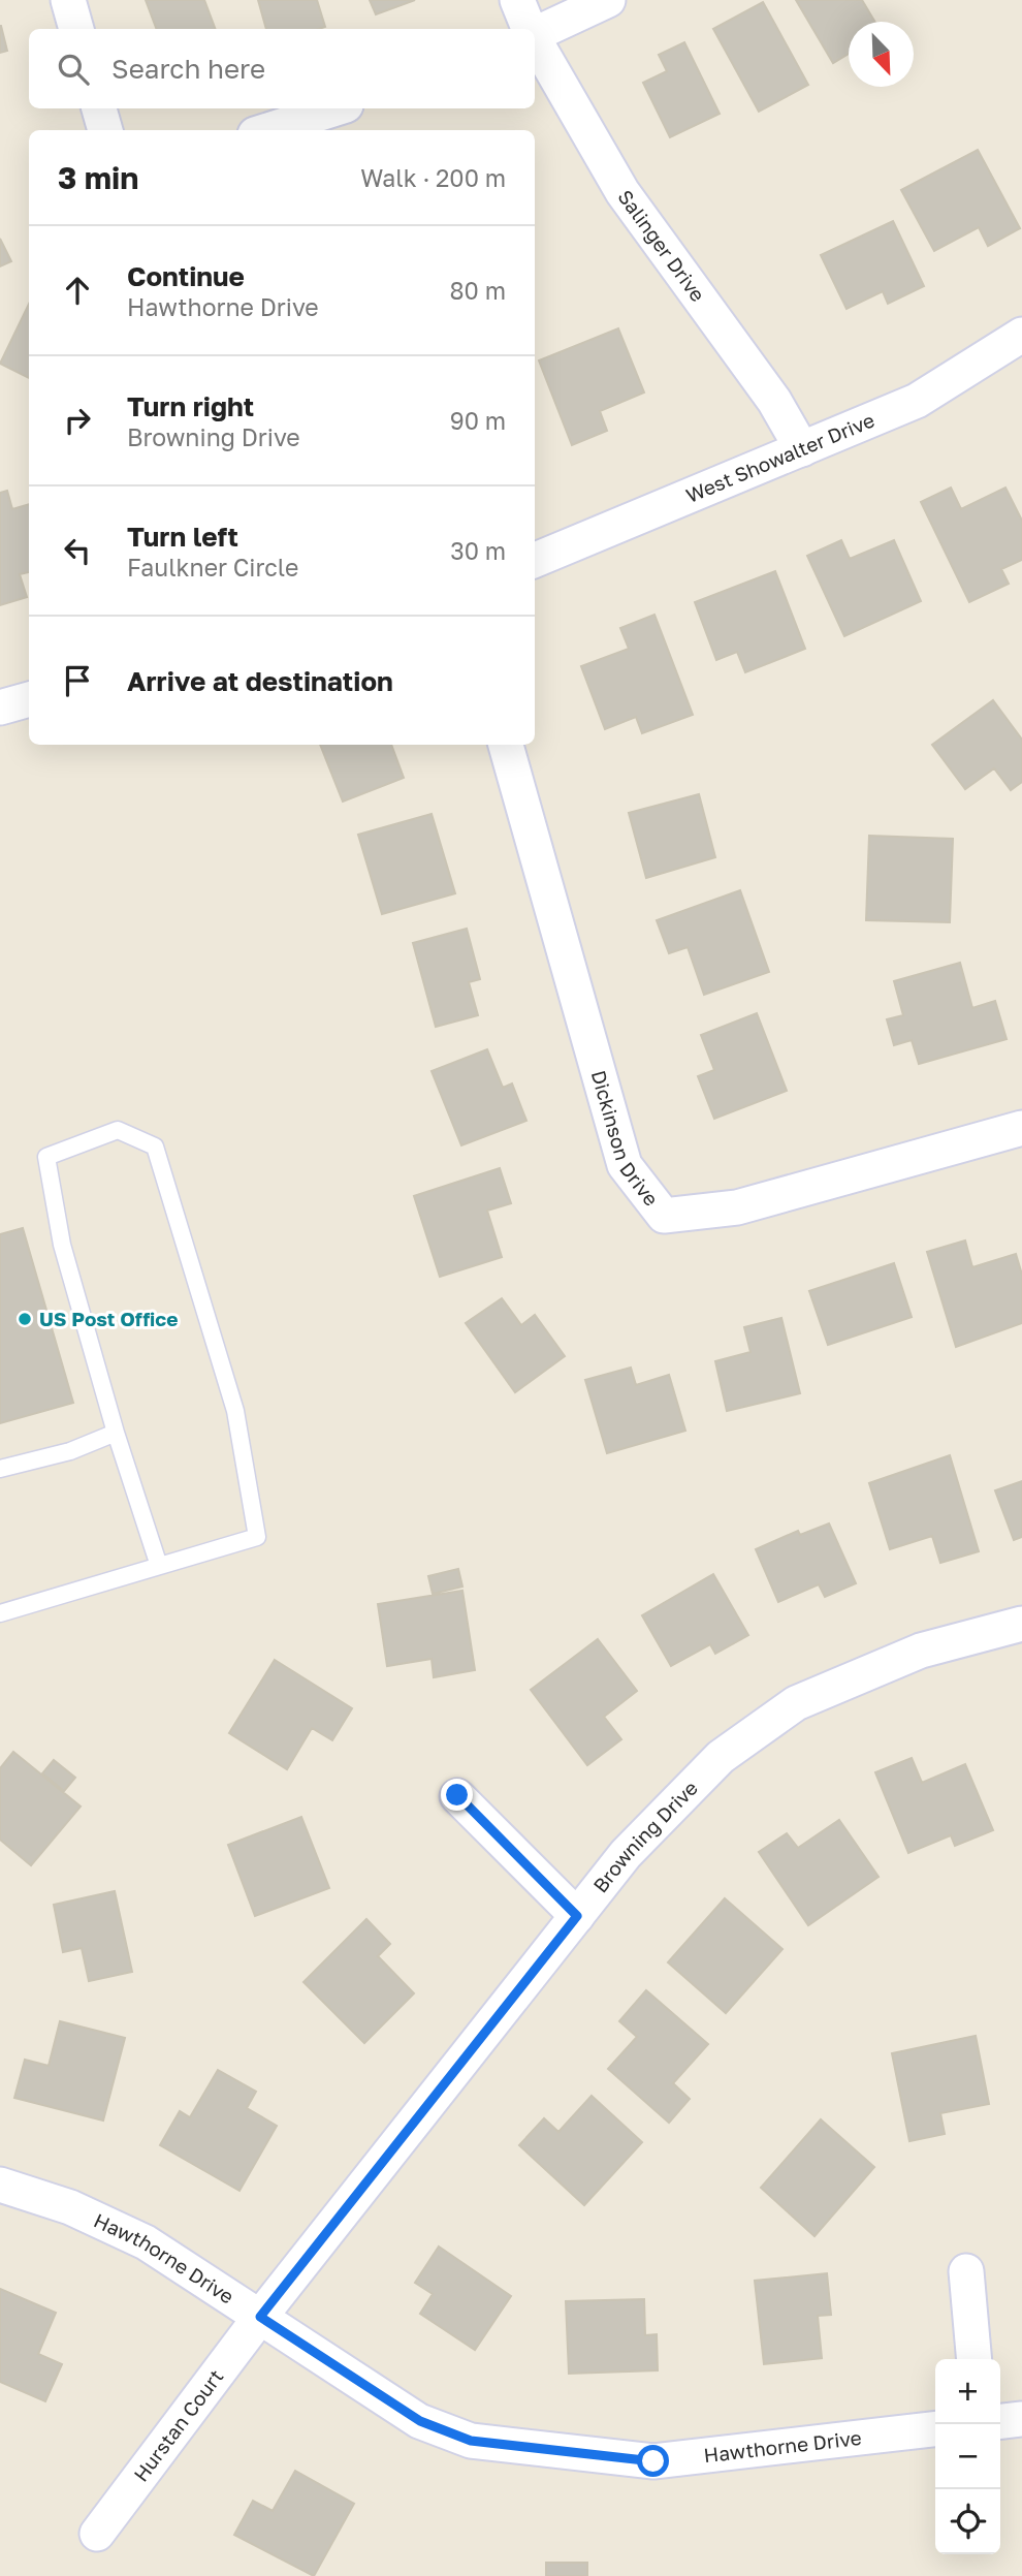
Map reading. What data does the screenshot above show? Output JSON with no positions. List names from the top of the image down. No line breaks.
{"streets":{"street":["Salinger Drive","West Showalter Drive","Dickinson Drive","Browning Drive","Hawthorne Drive","Hurstan Court"]},"crossings":[["Salinger Drive","West Showalter Drive"],["Browning Drive","Hawthorne Drive"],["Browning Drive","Hurstan Court"],["Hawthorne Drive","Hurstan Court"]],"places":["US Post Office"],"north":"bottom right","page":{"search":"Search here","heading":["3 min","Walk · 200 m"],"list":[["Continue","Hawthorne Drive","80 m"],["Turn right","Browning Drive","90 m"],["Turn left","Faulkner Circle","30 m"],"Arrive at destination"],"map_buttons":["+","−"]}}
